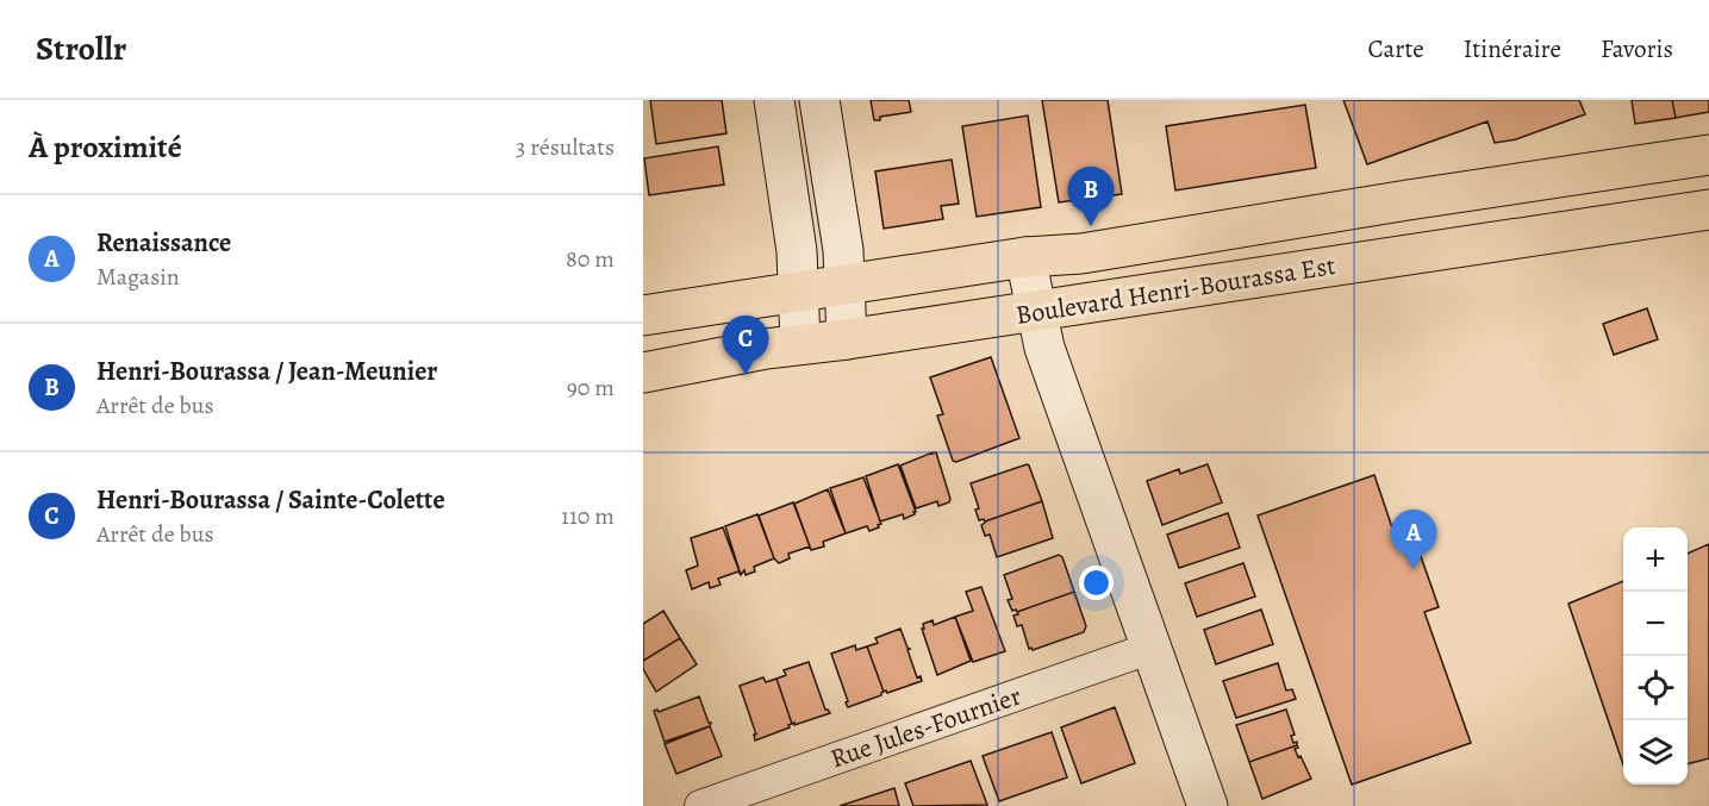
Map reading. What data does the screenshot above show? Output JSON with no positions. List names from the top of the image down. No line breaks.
{"streets":{"main road":["Boulevard Henri-Bourassa Est"],"street":["Rue Jules-Fournier"]},"page":{"header":"Strollr","nav":["Carte","Itinéraire","Favoris"],"heading":["À proximité","3 résultats"],"pins":["B","C","A"],"list":[{"mark":"A","name":"Renaissance","note":"Magasin","value":"80 m"},{"mark":"B","name":"Henri-Bourassa / Jean-Meunier","note":"Arrêt de bus","value":"90 m"},{"mark":"C","name":"Henri-Bourassa / Sainte-Colette","note":"Arrêt de bus","value":"110 m"}],"map_buttons":["+","−"]}}
